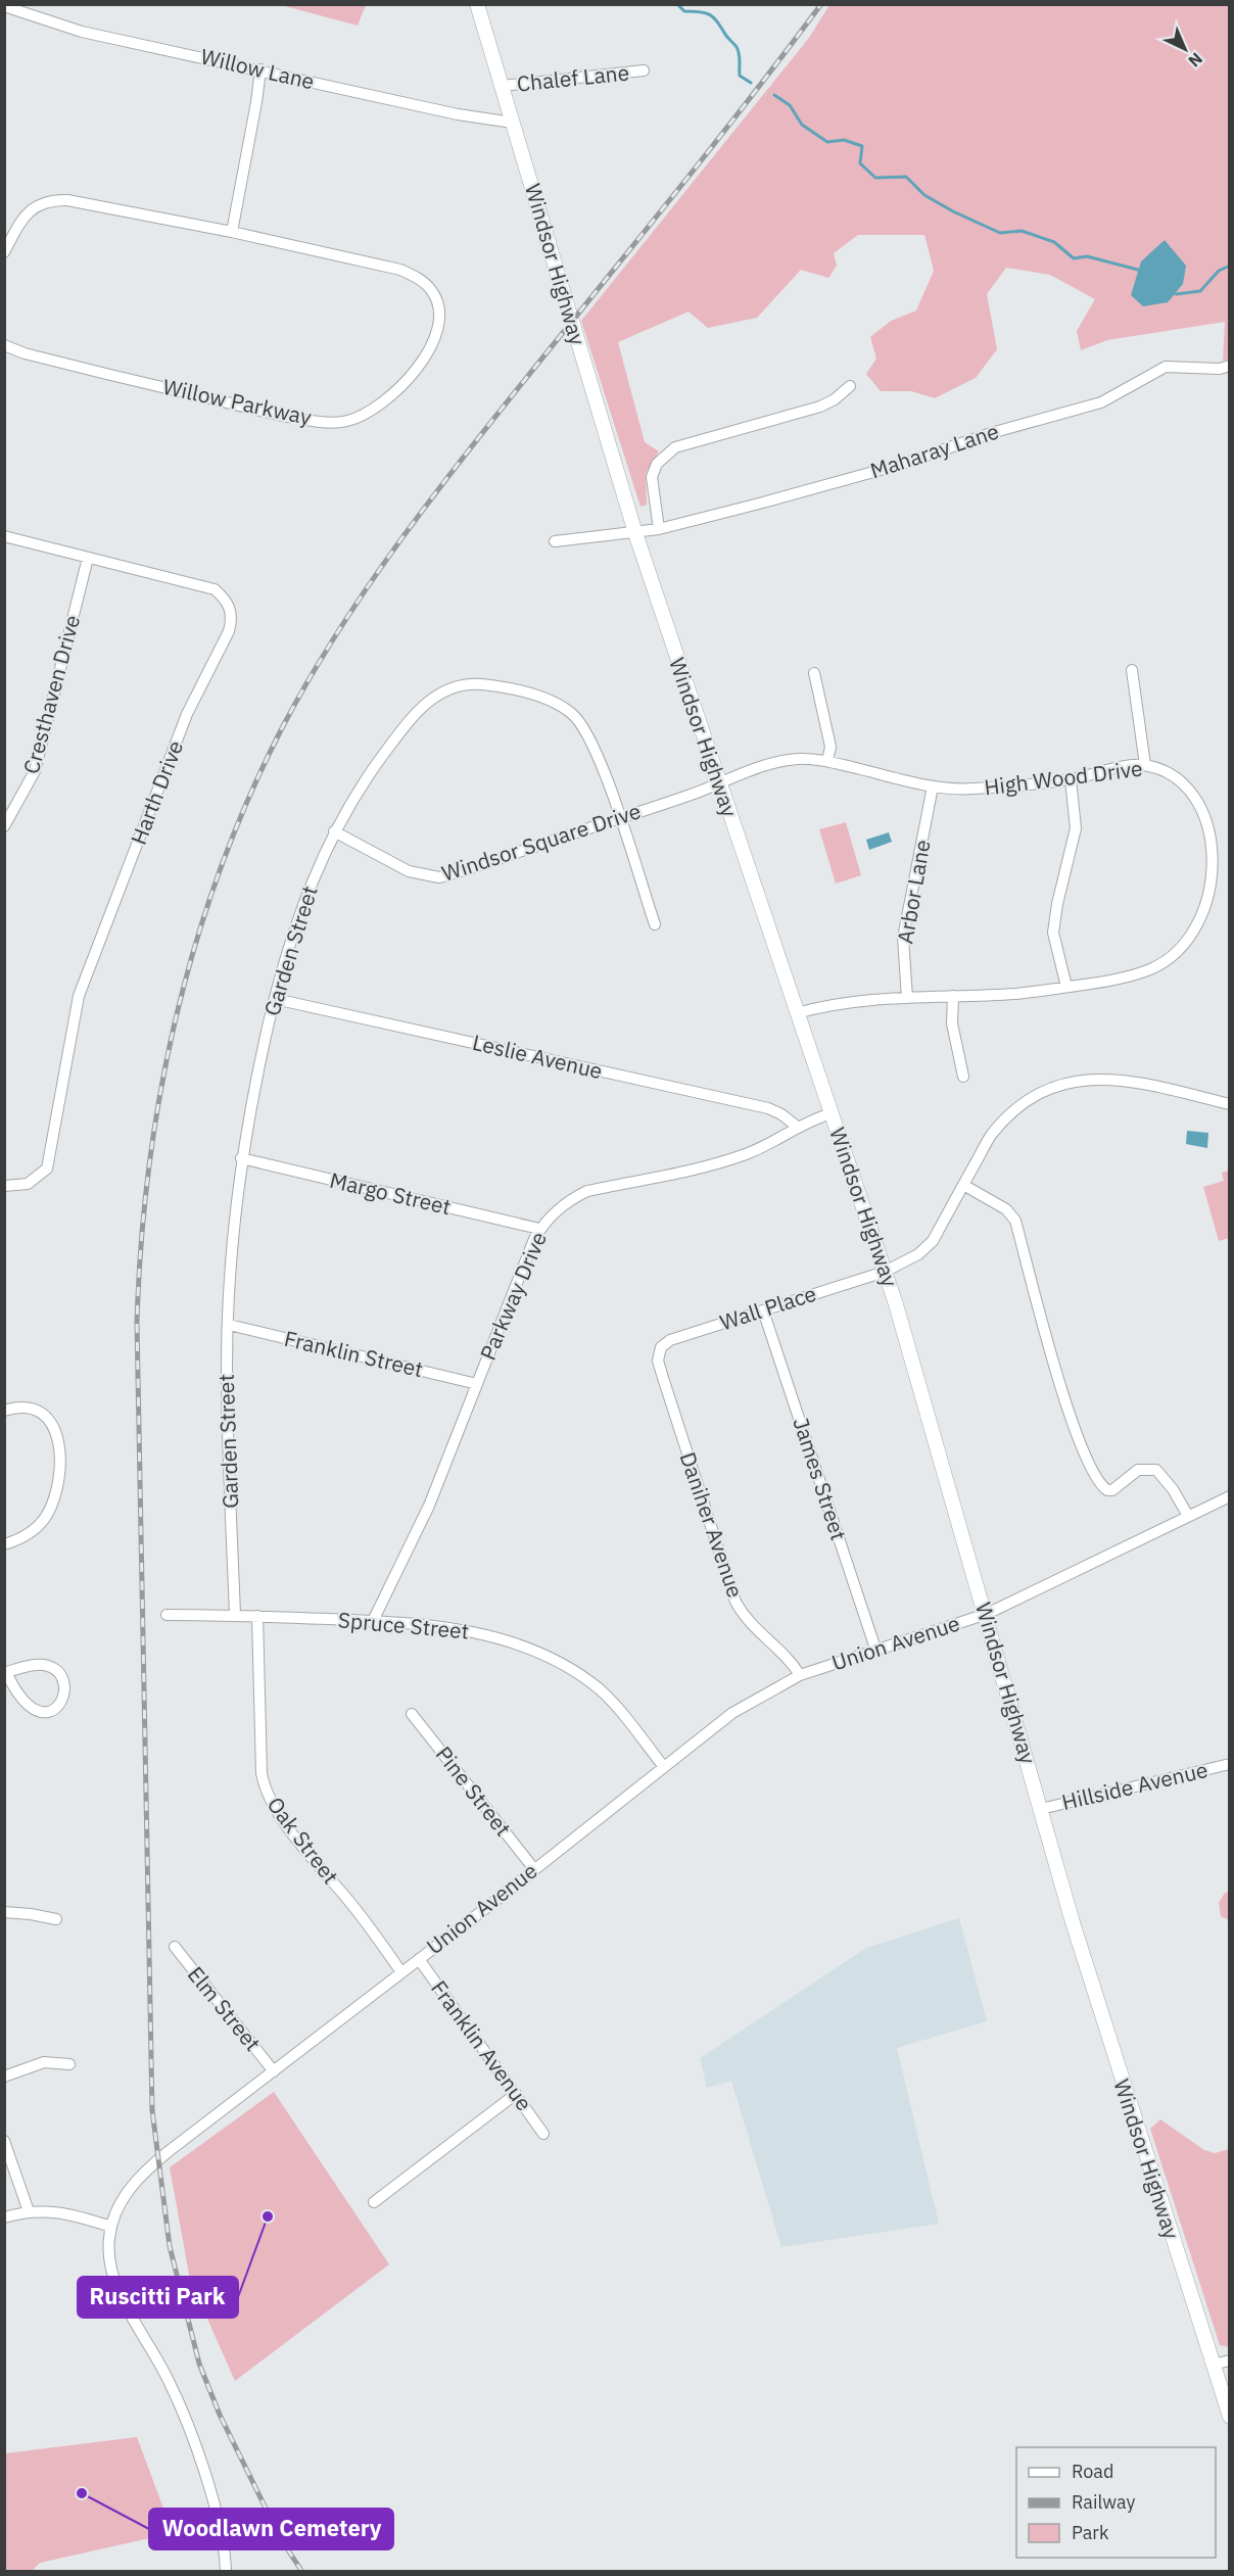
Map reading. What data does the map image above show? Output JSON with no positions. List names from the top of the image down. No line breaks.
{"streets":{"main road":["Windsor Highway"],"street":["Willow Lane","Chalef Lane","Willow Parkway","Maharay Lane","Cresthaven Drive","High Wood Drive","Harth Drive","Windsor Square Drive","Arbor Lane","Garden Street","Leslie Avenue","Margo Street","Parkway Drive","Wall Place","Franklin Street","James Street","Daniher Avenue","Spruce Street","Union Avenue","Hillside Avenue","Pine Street","Oak Street","Elm Street","Franklin Avenue"]},"crossings":[["Willow Lane","Windsor Highway"],["Chalef Lane","Windsor Highway"],["Windsor Highway","Maharay Lane"],["Windsor Highway","High Wood Drive"],["Windsor Highway","Windsor Square Drive"],["Windsor Highway","Parkway Drive"],["Windsor Highway","Wall Place"],["Windsor Highway","Union Avenue"],["Windsor Highway","Hillside Avenue"],["Cresthaven Drive","Harth Drive"],["High Wood Drive","Windsor Square Drive"],["High Wood Drive","Arbor Lane"],["Windsor Square Drive","Garden Street"],["Garden Street","Leslie Avenue"],["Garden Street","Margo Street"],["Garden Street","Franklin Street"],["Garden Street","Spruce Street"],["Leslie Avenue","Parkway Drive"],["Margo Street","Parkway Drive"],["Parkway Drive","Franklin Street"],["Parkway Drive","Spruce Street"],["Wall Place","James Street"],["Wall Place","Daniher Avenue"],["James Street","Union Avenue"],["Daniher Avenue","Union Avenue"],["Spruce Street","Union Avenue"],["Spruce Street","Oak Street"],["Union Avenue","Pine Street"],["Union Avenue","Oak Street"],["Union Avenue","Elm Street"],["Union Avenue","Franklin Avenue"]],"places":["Ruscitti Park","Woodlawn Cemetery"],"legend":["Road","Railway","Park"],"north":"bottom right"}
